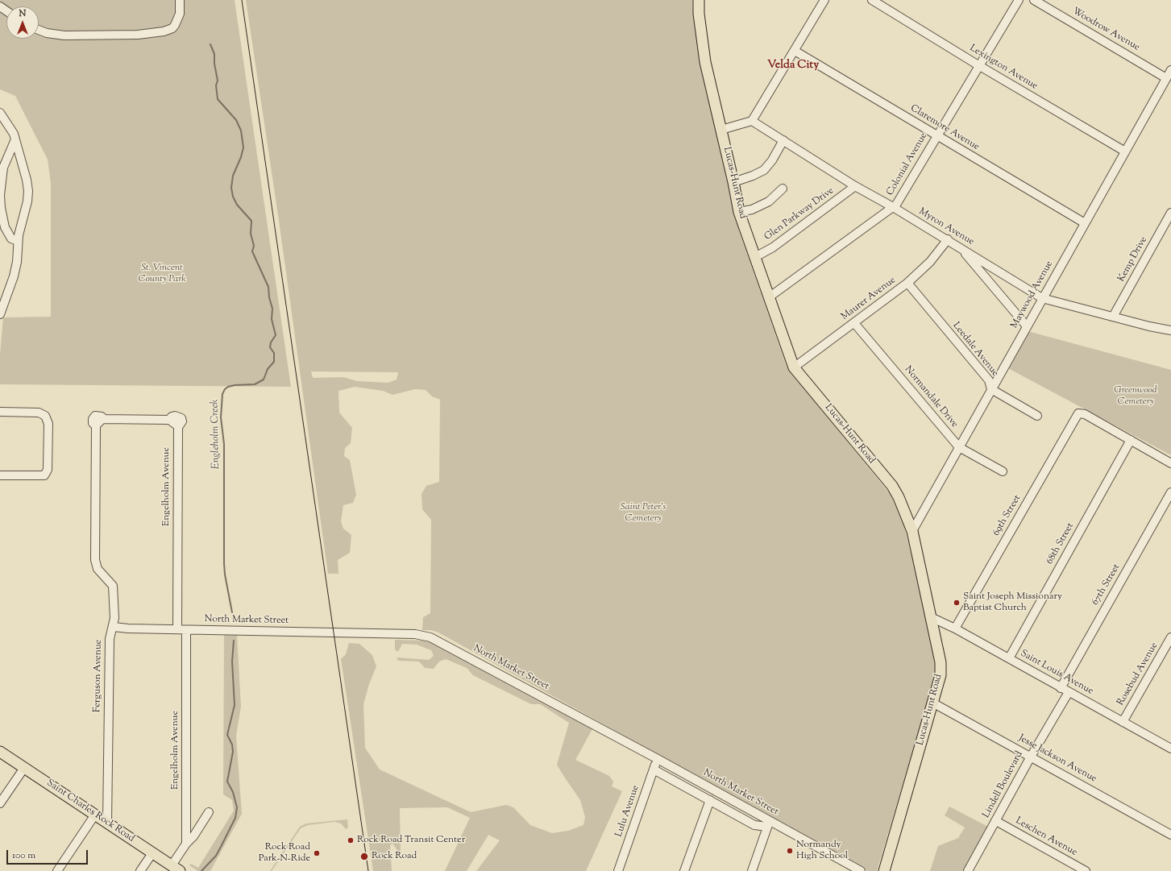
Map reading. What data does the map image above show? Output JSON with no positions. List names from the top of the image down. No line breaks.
{"streets":{"main road":["Lucas-Hunt Road","Saint Charles Rock Road"],"street":["Woodrow Avenue","Lexington Avenue","Claremore Avenue","Colonial Avenue","Glen Parkway Drive","Myron Avenue","Kemp Drive","Maywood Avenue","Maurer Avenue","Leedale Avenue","Normandale Drive","Engelholm Avenue","69th Street","68th Street","67th Street","North Market Street","Saint Louis Avenue","Rosebud Avenue","Ferguson Avenue","Jesse Jackson Avenue","Lindell Boulevard","Lulu Avenue","Leschen Avenue"]},"crossings":[["Woodrow Avenue","Maywood Avenue"],["Lexington Avenue","Colonial Avenue"],["Lexington Avenue","Maywood Avenue"],["Claremore Avenue","Colonial Avenue"],["Claremore Avenue","Maywood Avenue"],["Colonial Avenue","Lucas-Hunt Road"],["Colonial Avenue","Myron Avenue"],["Lucas-Hunt Road","Glen Parkway Drive"],["Lucas-Hunt Road","Maywood Avenue"],["Lucas-Hunt Road","Maurer Avenue"],["Lucas-Hunt Road","Saint Louis Avenue"],["Lucas-Hunt Road","Jesse Jackson Avenue"],["Glen Parkway Drive","Myron Avenue"],["Myron Avenue","Kemp Drive"],["Myron Avenue","Maywood Avenue"],["Myron Avenue","Maurer Avenue"],["Maywood Avenue","Leedale Avenue"],["Maywood Avenue","Normandale Drive"],["Maurer Avenue","Leedale Avenue"],["Maurer Avenue","Normandale Drive"],["Engelholm Avenue","North Market Street"],["Engelholm Avenue","Ferguson Avenue"],["69th Street","68th Street"],["69th Street","Saint Louis Avenue"],["68th Street","Saint Louis Avenue"],["67th Street","Saint Louis Avenue"],["North Market Street","Ferguson Avenue"],["North Market Street","Lulu Avenue"],["Saint Louis Avenue","Rosebud Avenue"],["Saint Louis Avenue","Lindell Boulevard"],["Ferguson Avenue","Saint Charles Rock Road"],["Jesse Jackson Avenue","Lindell Boulevard"],["Lindell Boulevard","Leschen Avenue"]],"districts":["Velda City"],"water":["Engleholm Creek"],"parks":["St. Vincent County Park","Greenwood Cemetery","Saint Peter's Cemetery"],"places":["Saint Joseph Missionary Baptist Church","Rock Road Transit Center","Normandy High School","Rock Road Park-N-Ride","Rock Road"],"scale_bar":"100 m","north":"top"}
